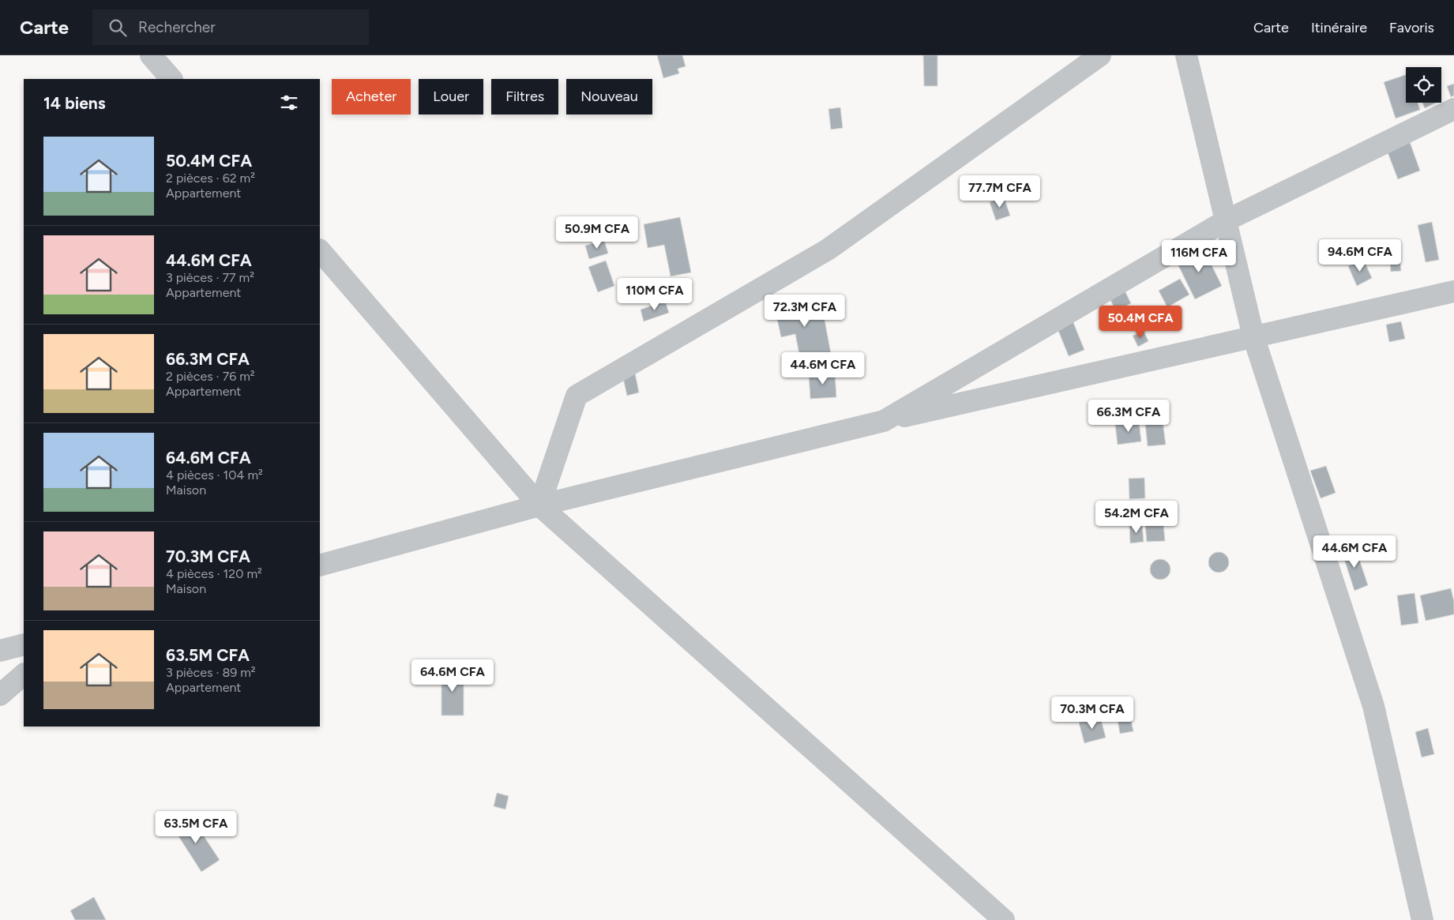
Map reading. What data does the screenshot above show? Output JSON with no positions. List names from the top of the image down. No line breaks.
{"page":{"header":"Carte","search":"Rechercher","nav":["Carte","Itinéraire","Favoris"],"chip":["Acheter","Louer","Filtres","Nouveau"],"heading":"14 biens","list":[{"name":"50.4M CFA","note":"2 pièces · 62 m² · Appartement"},{"name":"44.6M CFA","note":"3 pièces · 77 m² · Appartement"},{"name":"66.3M CFA","note":"2 pièces · 76 m² · Appartement"},{"name":"64.6M CFA","note":"4 pièces · 104 m² · Maison"},{"name":"70.3M CFA","note":"4 pièces · 120 m² · Maison"},{"name":"63.5M CFA","note":"3 pièces · 89 m² · Appartement"}],"price":["77.7M CFA","50.9M CFA","94.6M CFA","116M CFA","110M CFA","72.3M CFA","50.4M CFA","44.6M CFA","66.3M CFA","54.2M CFA","44.6M CFA","64.6M CFA","70.3M CFA","63.5M CFA"]}}
